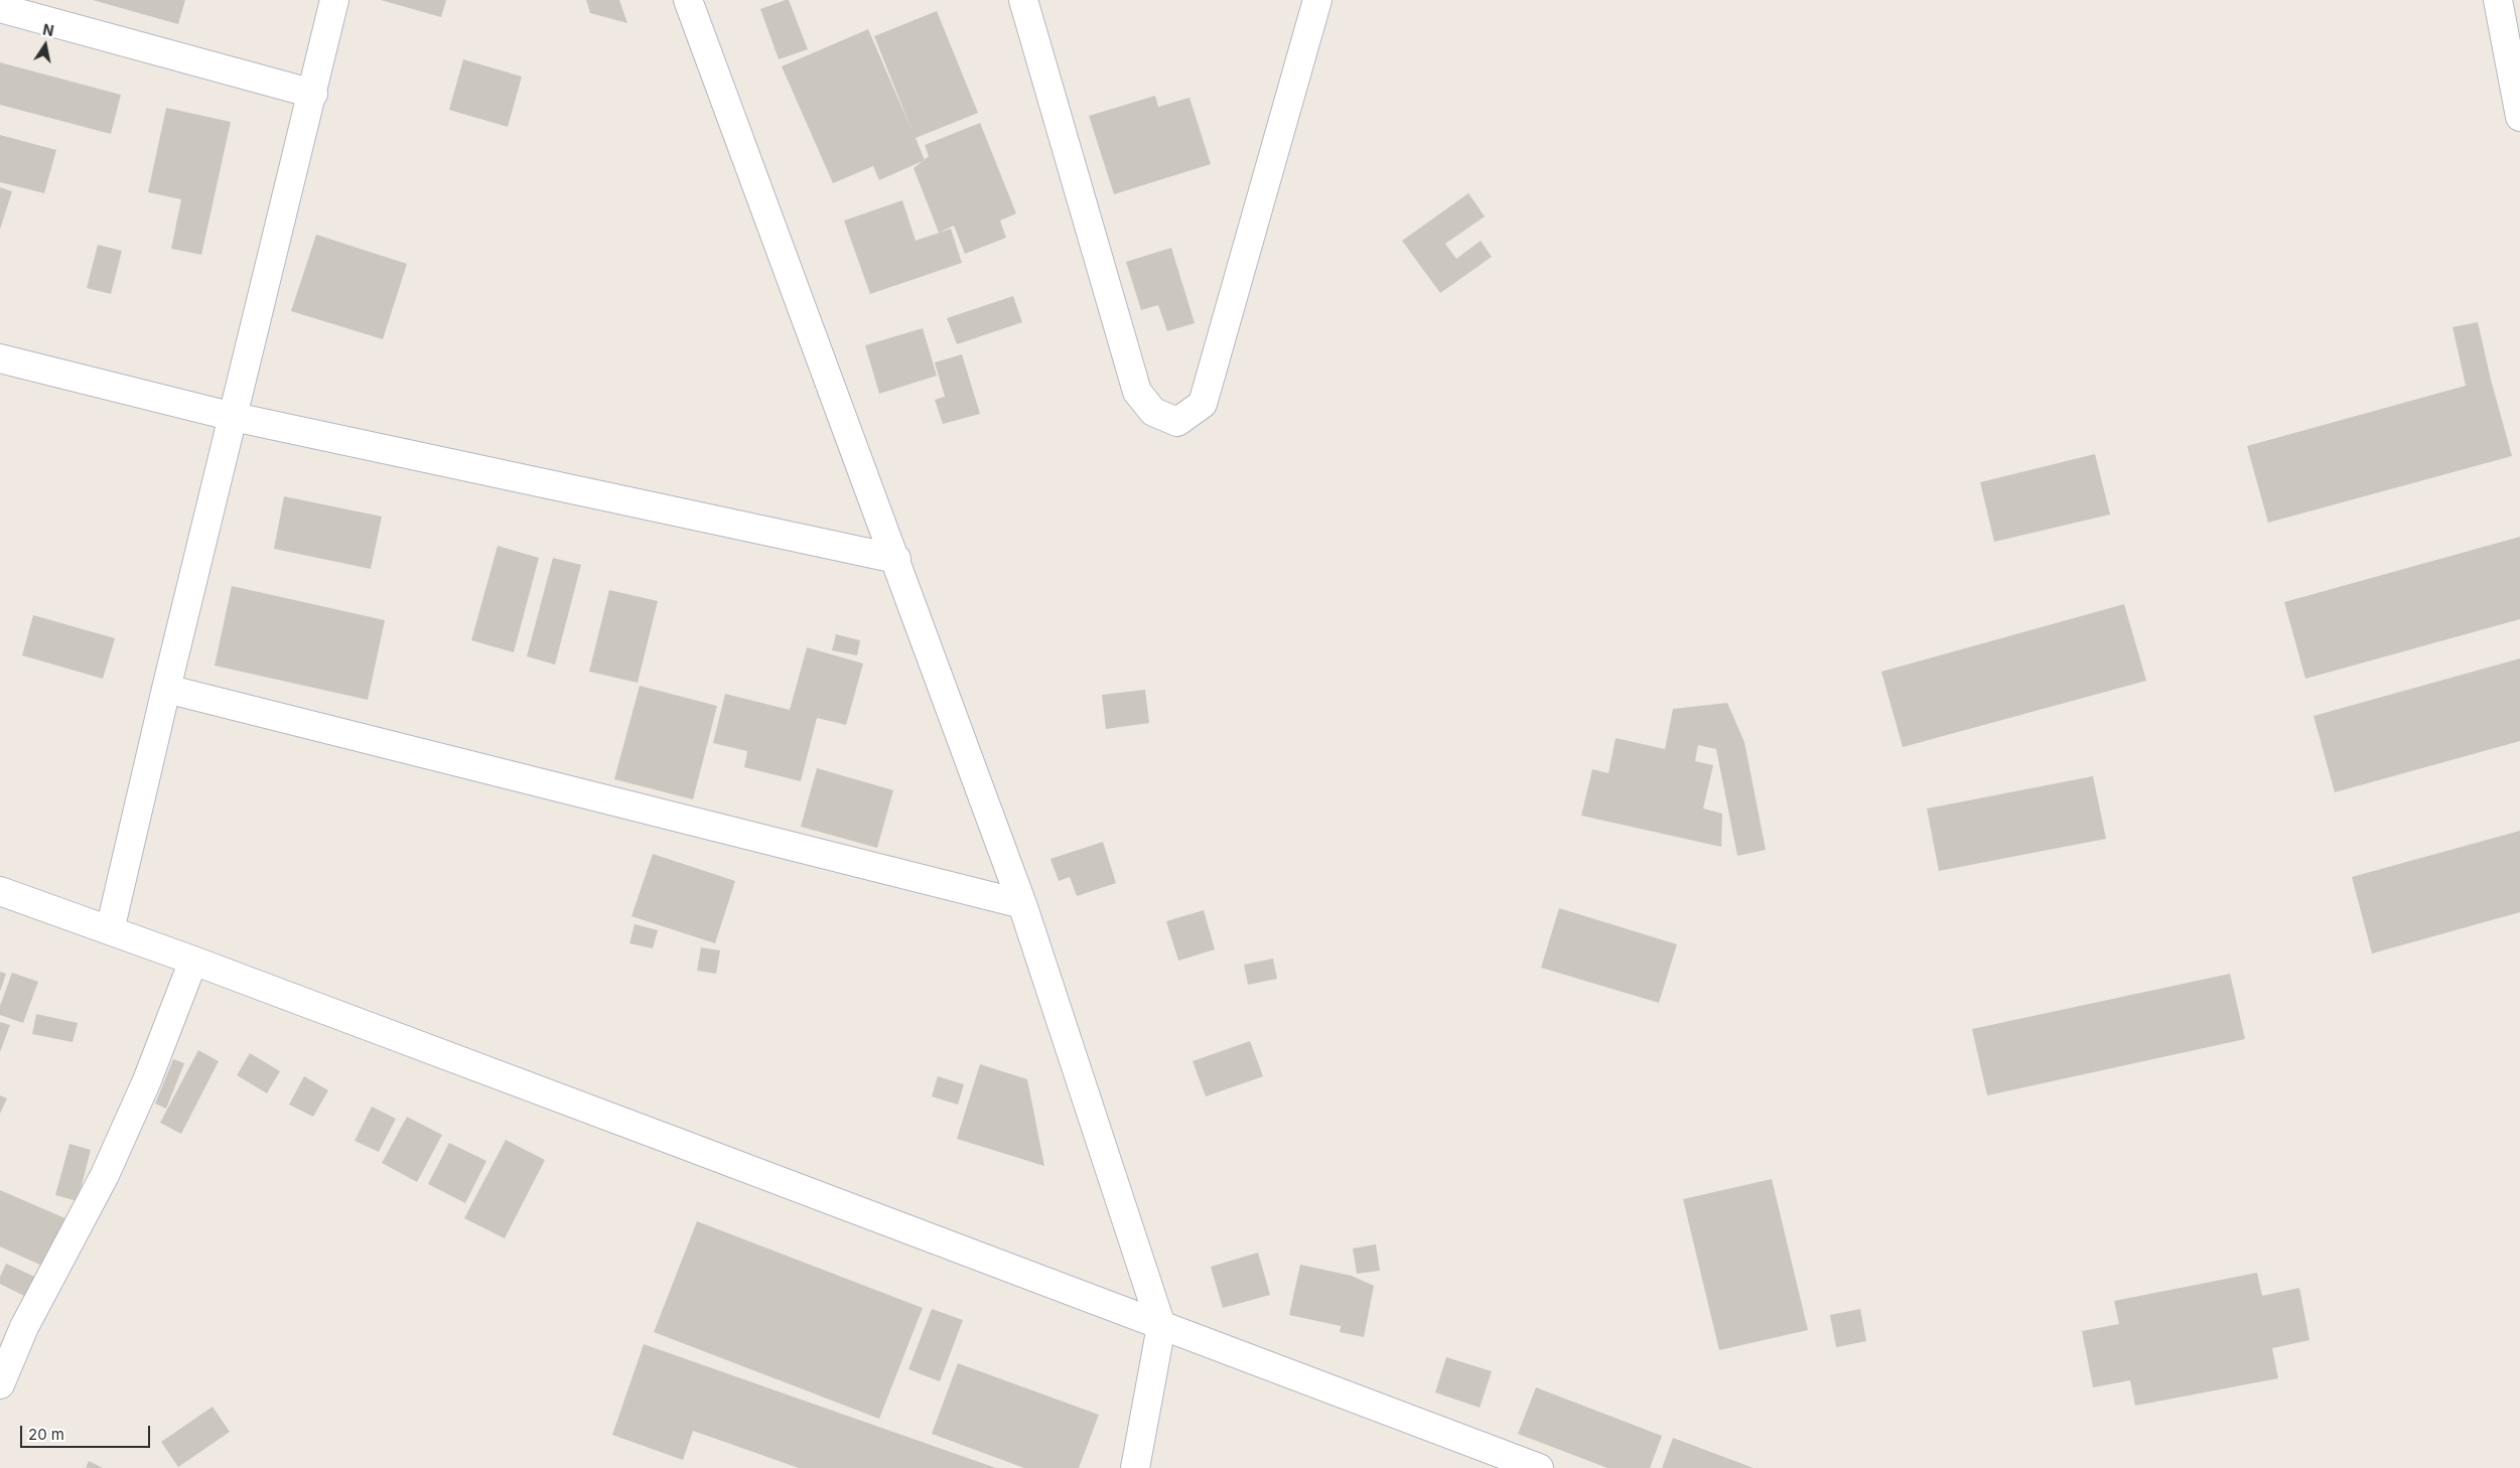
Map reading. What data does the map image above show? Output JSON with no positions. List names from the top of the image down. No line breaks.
{"scale_bar":"20 m","north":"top"}
